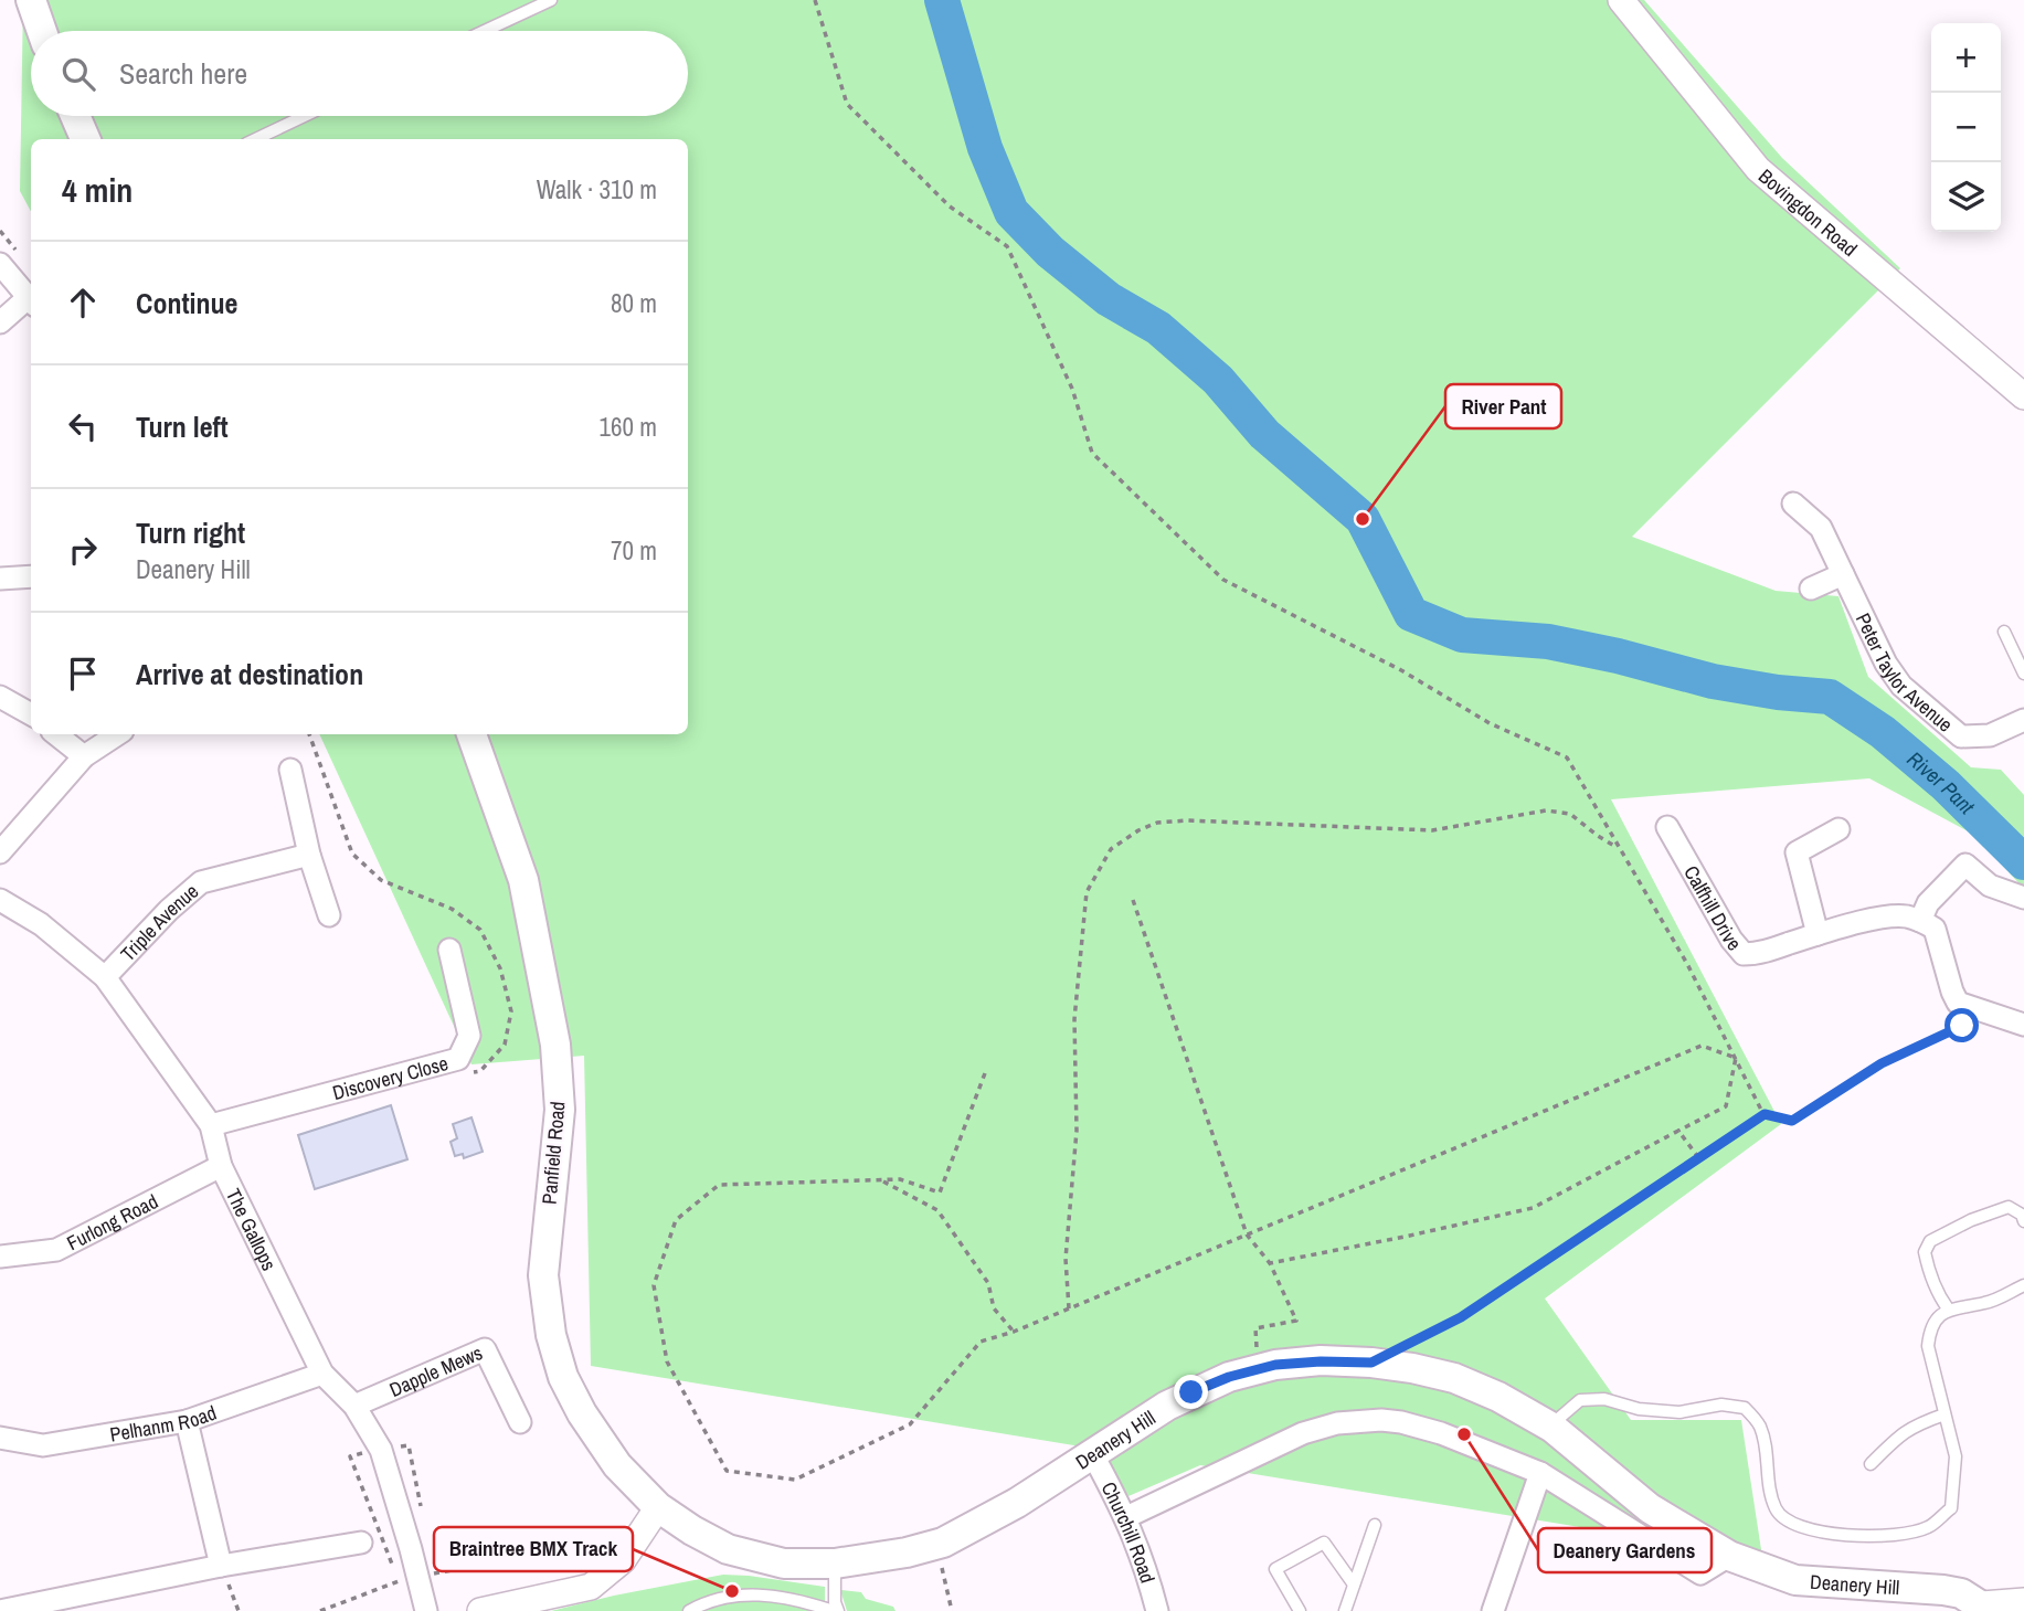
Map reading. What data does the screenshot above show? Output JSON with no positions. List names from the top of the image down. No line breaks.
{"streets":{"main road":["Panfield Road","Deanery Hill"],"street":["Bovingdon Road","Peter Taylor Avenue","Calfhill Drive","Triple Avenue","Discovery Close","Furlong Road","The Gallops","Dapple Mews","Pelhanm Road","Churchill Road"]},"crossings":[["Triple Avenue","The Gallops"],["Discovery Close","The Gallops"],["Panfield Road","Deanery Hill"],["Furlong Road","The Gallops"],["The Gallops","Dapple Mews"],["The Gallops","Pelhanm Road"],["Deanery Hill","Churchill Road"]],"water":["River Pant"],"places":["River Pant","Deanery Gardens","Braintree BMX Track"],"page":{"map_buttons":["+","−"],"search":"Search here","heading":["4 min","Walk · 310 m"],"list":[["Continue","80 m"],["Turn left","160 m"],["Turn right","Deanery Hill","70 m"],"Arrive at destination"]}}
